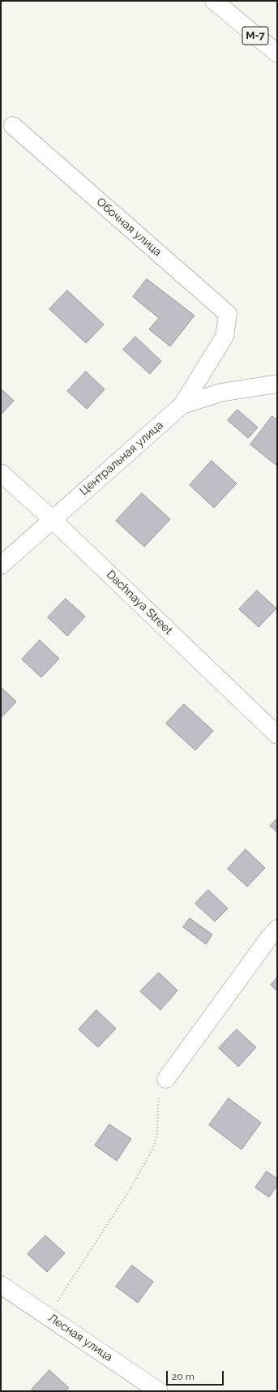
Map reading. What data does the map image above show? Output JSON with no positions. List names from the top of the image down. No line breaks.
{"streets":{"main road":["М-7","Обочная улица","Центральная улица","Dachnaya Street","Лесная улица"]},"crossings":[["Обочная улица","Центральная улица"],["Центральная улица","Dachnaya Street"]],"scale_bar":"20 m"}
